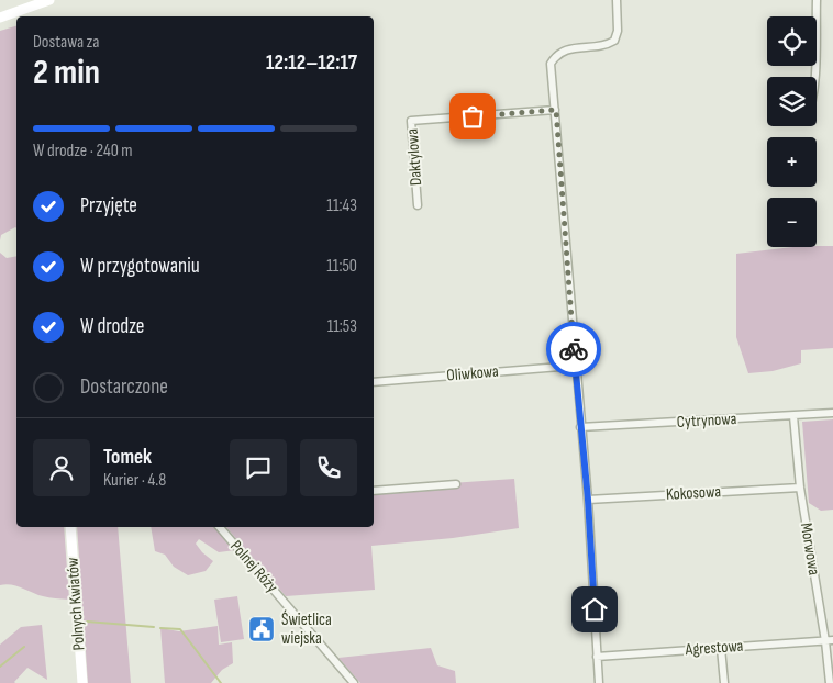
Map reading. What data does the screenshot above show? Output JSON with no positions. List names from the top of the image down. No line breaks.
{"streets":{"street":["Daktylowa","Oliwkowa","Cytrynowa","Kokosowa","Morwowa","Polnej Róży","Polnych Kwiatów","Agrestowa"]},"crossings":[["Cytrynowa","Morwowa"],["Kokosowa","Morwowa"],["Morwowa","Agrestowa"]],"places":{"public building":["Świetlica wiejska"]},"page":{"map_buttons":["+","−"],"heading":["2 min","Dostawa za","12:12–12:17"],"panel":["Tomek","Kurier · 4.8"],"bar":"W drodze · 240 m","list":[["Przyjęte","11:43"],["W przygotowaniu","11:50"],["W drodze","11:53"],"Dostarczone"]}}
